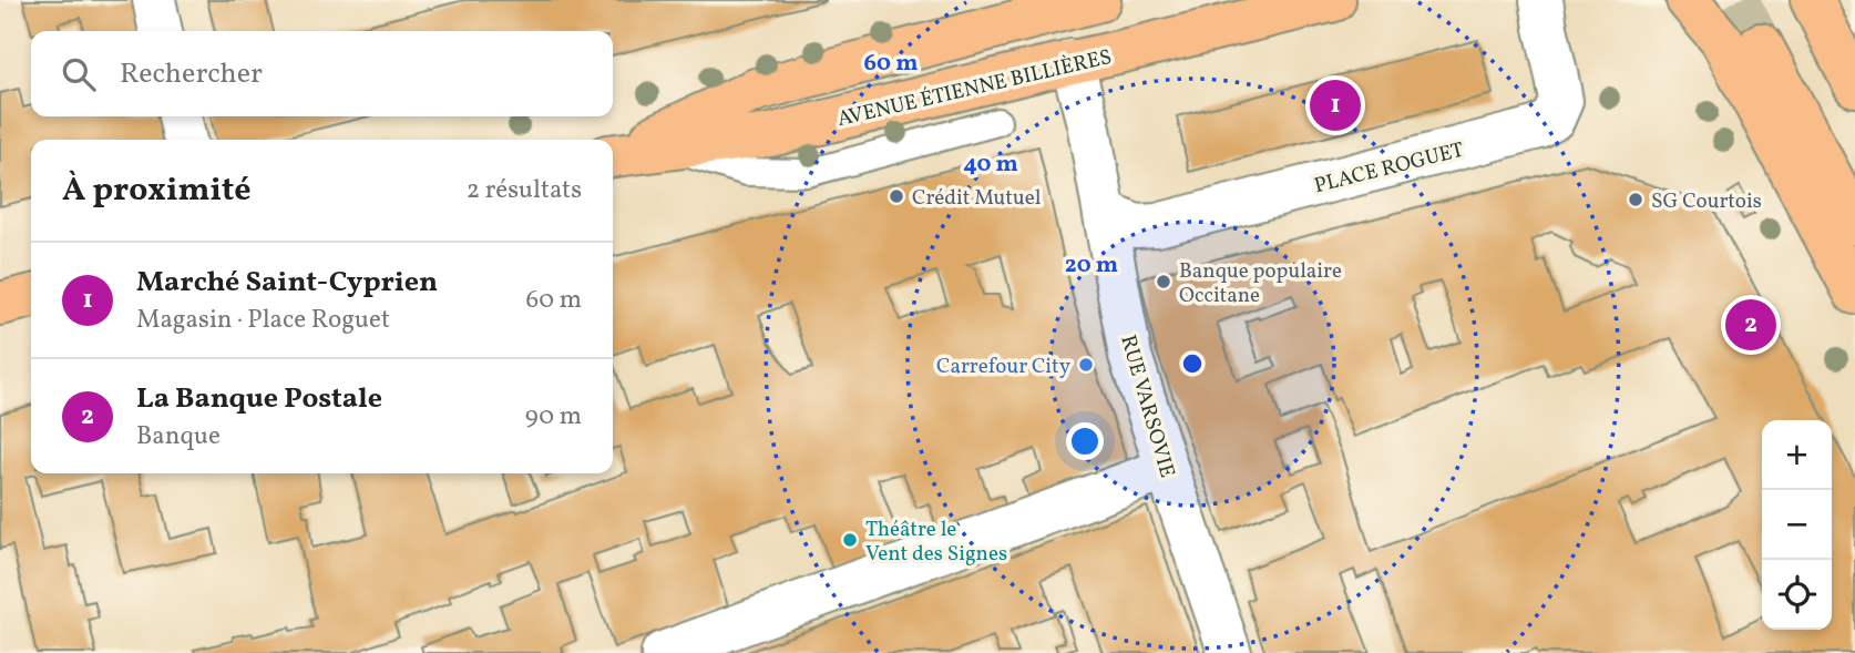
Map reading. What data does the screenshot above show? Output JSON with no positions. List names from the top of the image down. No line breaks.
{"streets":{"main road":["AVENUE ÉTIENNE BILLIÈRES"],"street":["PLACE ROGUET","RUE VARSOVIE"]},"crossings":[["AVENUE ÉTIENNE BILLIÈRES","RUE VARSOVIE"],["PLACE ROGUET","RUE VARSOVIE"]],"places":["Crédit Mutuel","SG Courtois","Banque populaire Occitane","Carrefour City","Théâtre le Vent des Signes"],"page":{"search":"Rechercher","pins":["1","2"],"heading":["À proximité","2 résultats"],"list":[{"mark":"1","name":"Marché Saint-Cyprien","note":"Magasin · Place Roguet","value":"60 m"},{"mark":"2","name":"La Banque Postale","note":"Banque","value":"90 m"}],"map_buttons":["+","−"]},"rings":["60 m","40 m","20 m"]}
